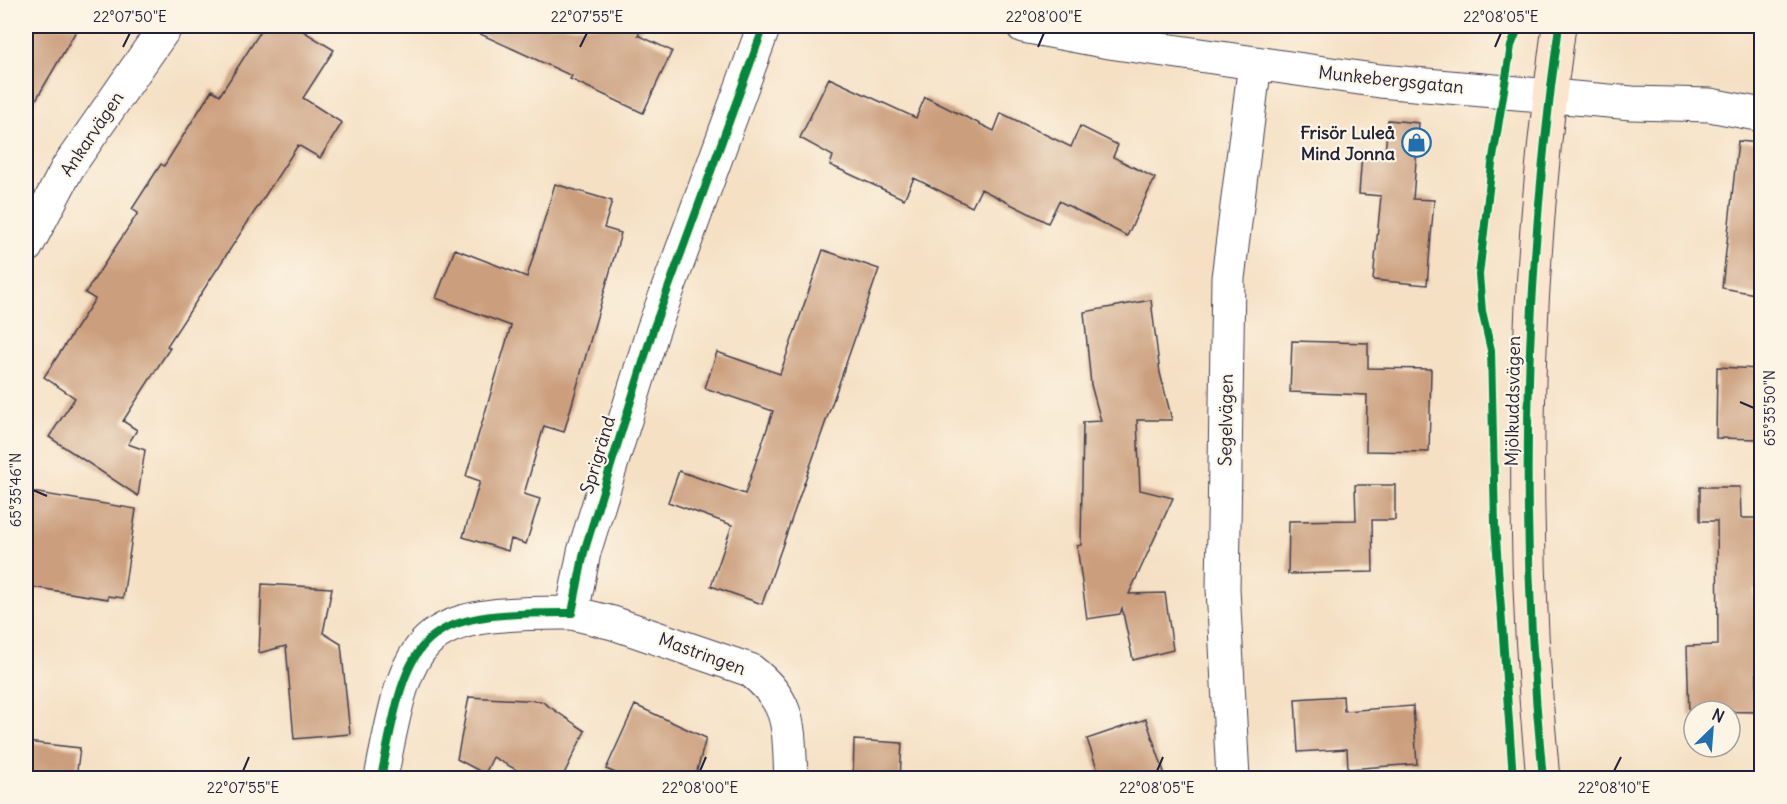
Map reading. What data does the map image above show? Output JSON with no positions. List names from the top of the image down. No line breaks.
{"streets":{"street":["Munkebergsgatan","Ankarvägen","Mjölkuddsvägen","Segelvägen","Sprigränd","Mastringen"]},"crossings":[["Munkebergsgatan","Mjölkuddsvägen"],["Munkebergsgatan","Segelvägen"],["Sprigränd","Mastringen"]],"places":{"shop":["Frisör Luleå Mind Jonna"]},"north":"top right","coordinates":["22°07'50\"E","22°07'55\"E","22°08'00\"E","22°08'05\"E","65°35'50\"N","65°35'46\"N","22°08'10\"E"]}
